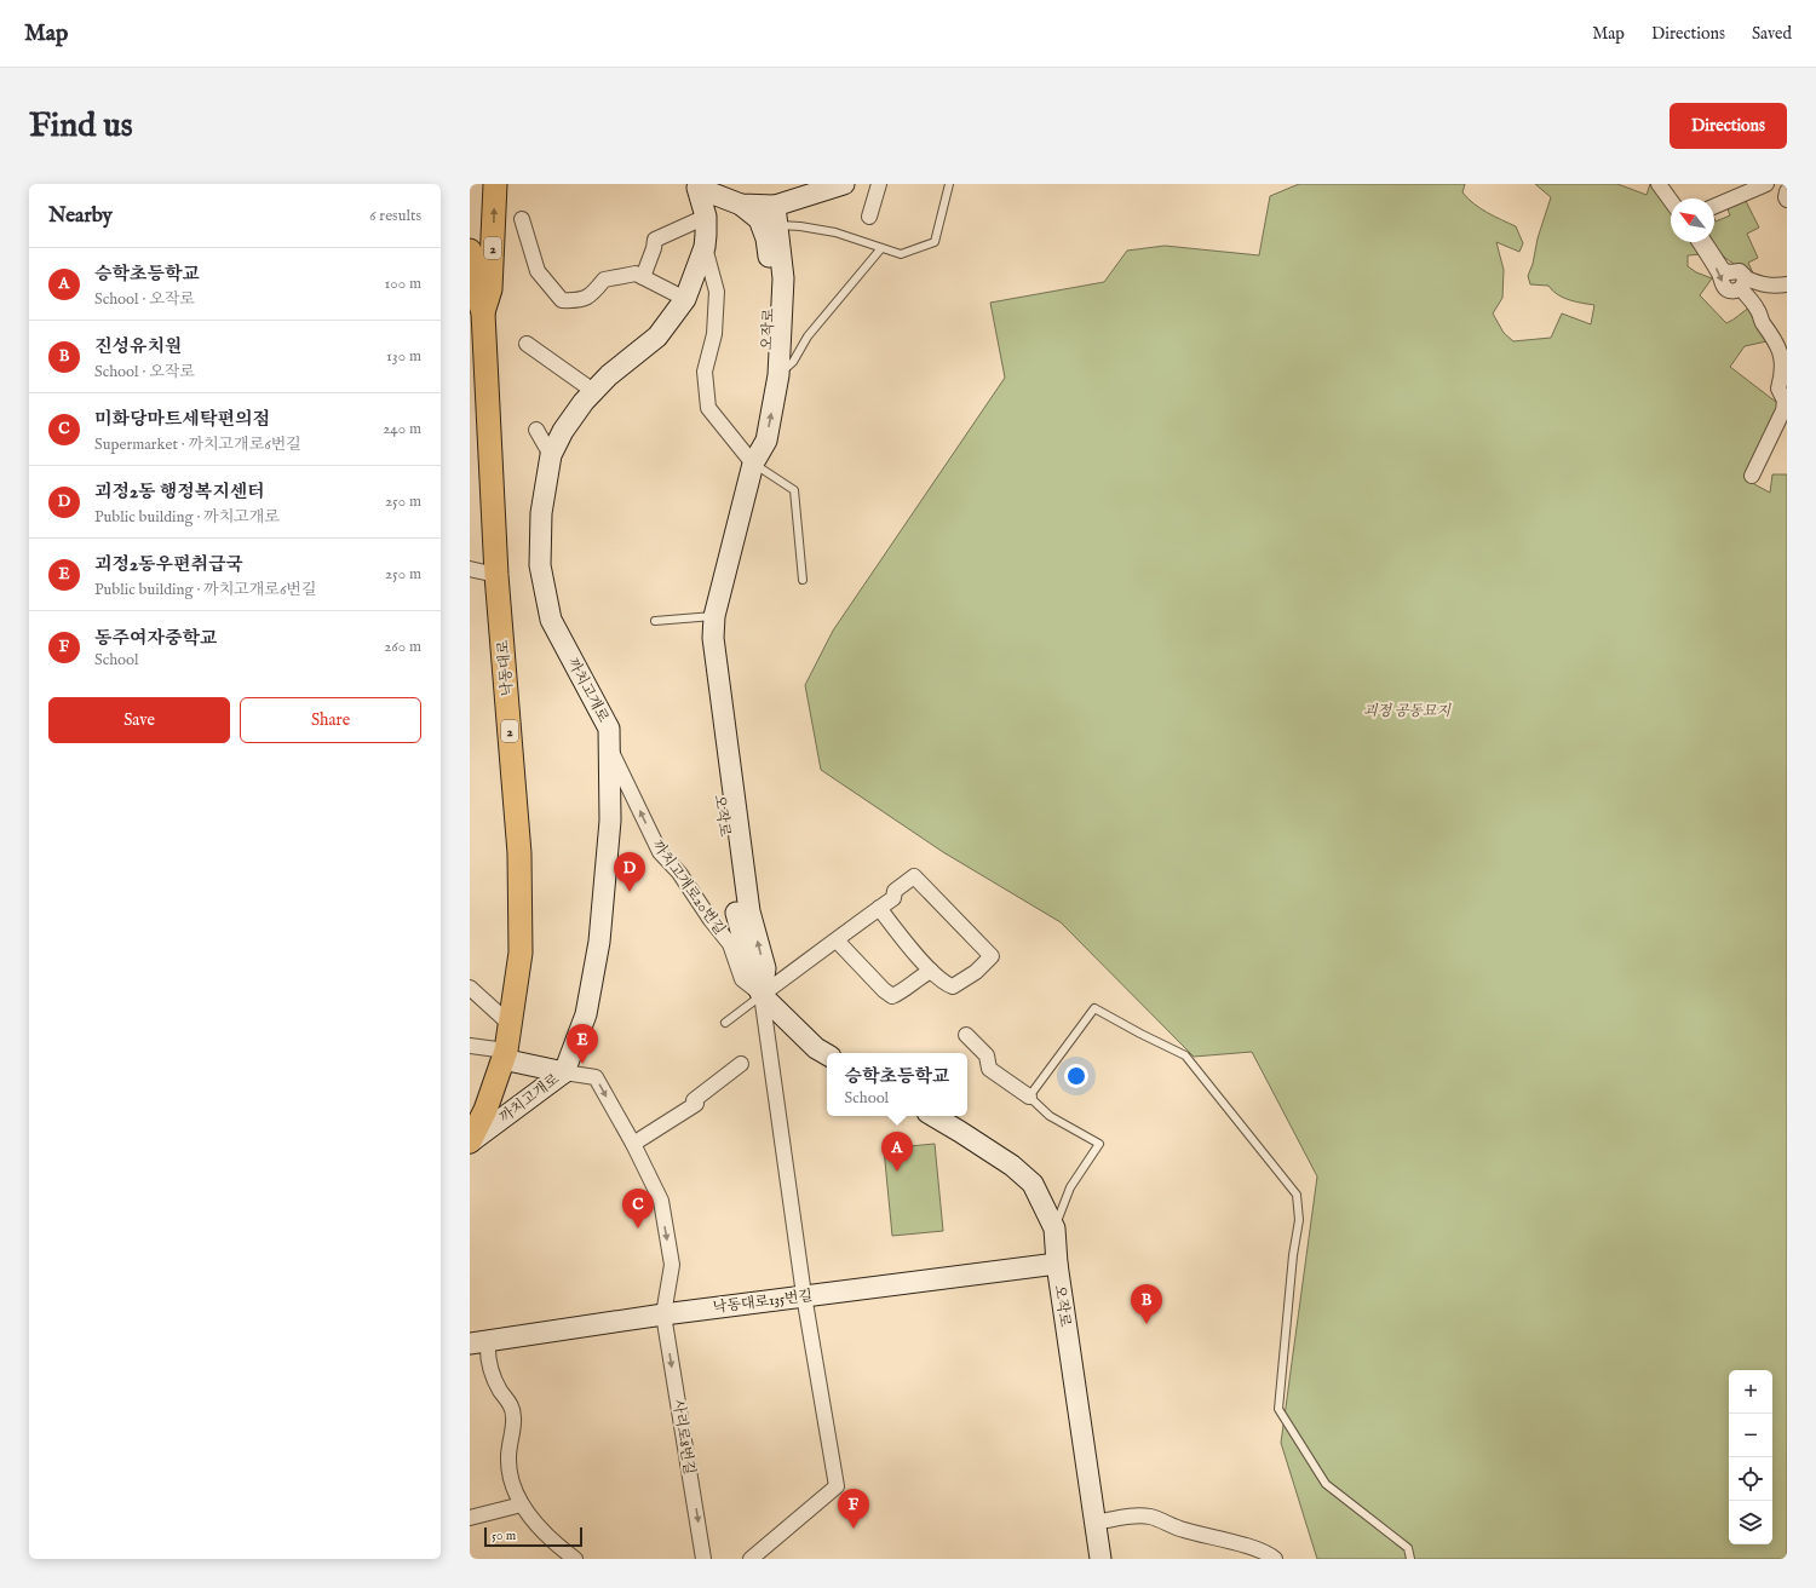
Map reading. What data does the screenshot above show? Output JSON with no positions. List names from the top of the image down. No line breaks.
{"streets":{"main road":["2","낙동대로"],"street":["오작로","까치고개로","까치고개로20번길","낙동대로135번길","사리로8번길"]},"crossings":[["오작로","까치고개로"],["오작로","까치고개로20번길"],["오작로","낙동대로135번길"],["낙동대로","까치고개로"],["까치고개로","까치고개로20번길"],["까치고개로","사리로8번길"],["낙동대로135번길","사리로8번길"]],"one_way":["까치고개로20번길","사리로8번길"],"parks":["괴정 공동묘지"],"scale_bar":"50 m","north":"top left","page":{"header":"Map","nav":["Map","Directions","Saved"],"buttons":["Directions",["Save","Share"]],"title":"Find us","heading":["Nearby","6 results"],"list":[{"mark":"A","name":"승학초등학교","note":"School · 오작로","value":"100 m"},{"mark":"B","name":"진성유치원","note":"School · 오작로","value":"130 m"},{"mark":"C","name":"미화당마트세탁편의점","note":"Supermarket · 까치고개로6번길","value":"240 m"},{"mark":"D","name":"괴정2동 행정복지센터","note":"Public building · 까치고개로","value":"250 m"},{"mark":"E","name":"괴정2동우편취급국","note":"Public building · 까치고개로6번길","value":"250 m"},{"mark":"F","name":"동주여자중학교","note":"School","value":"260 m"}],"pins":["D","E","A","C","B","F"],"popup":["승학초등학교","School"],"map_buttons":["+","−"],"scale":"50 m"}}
